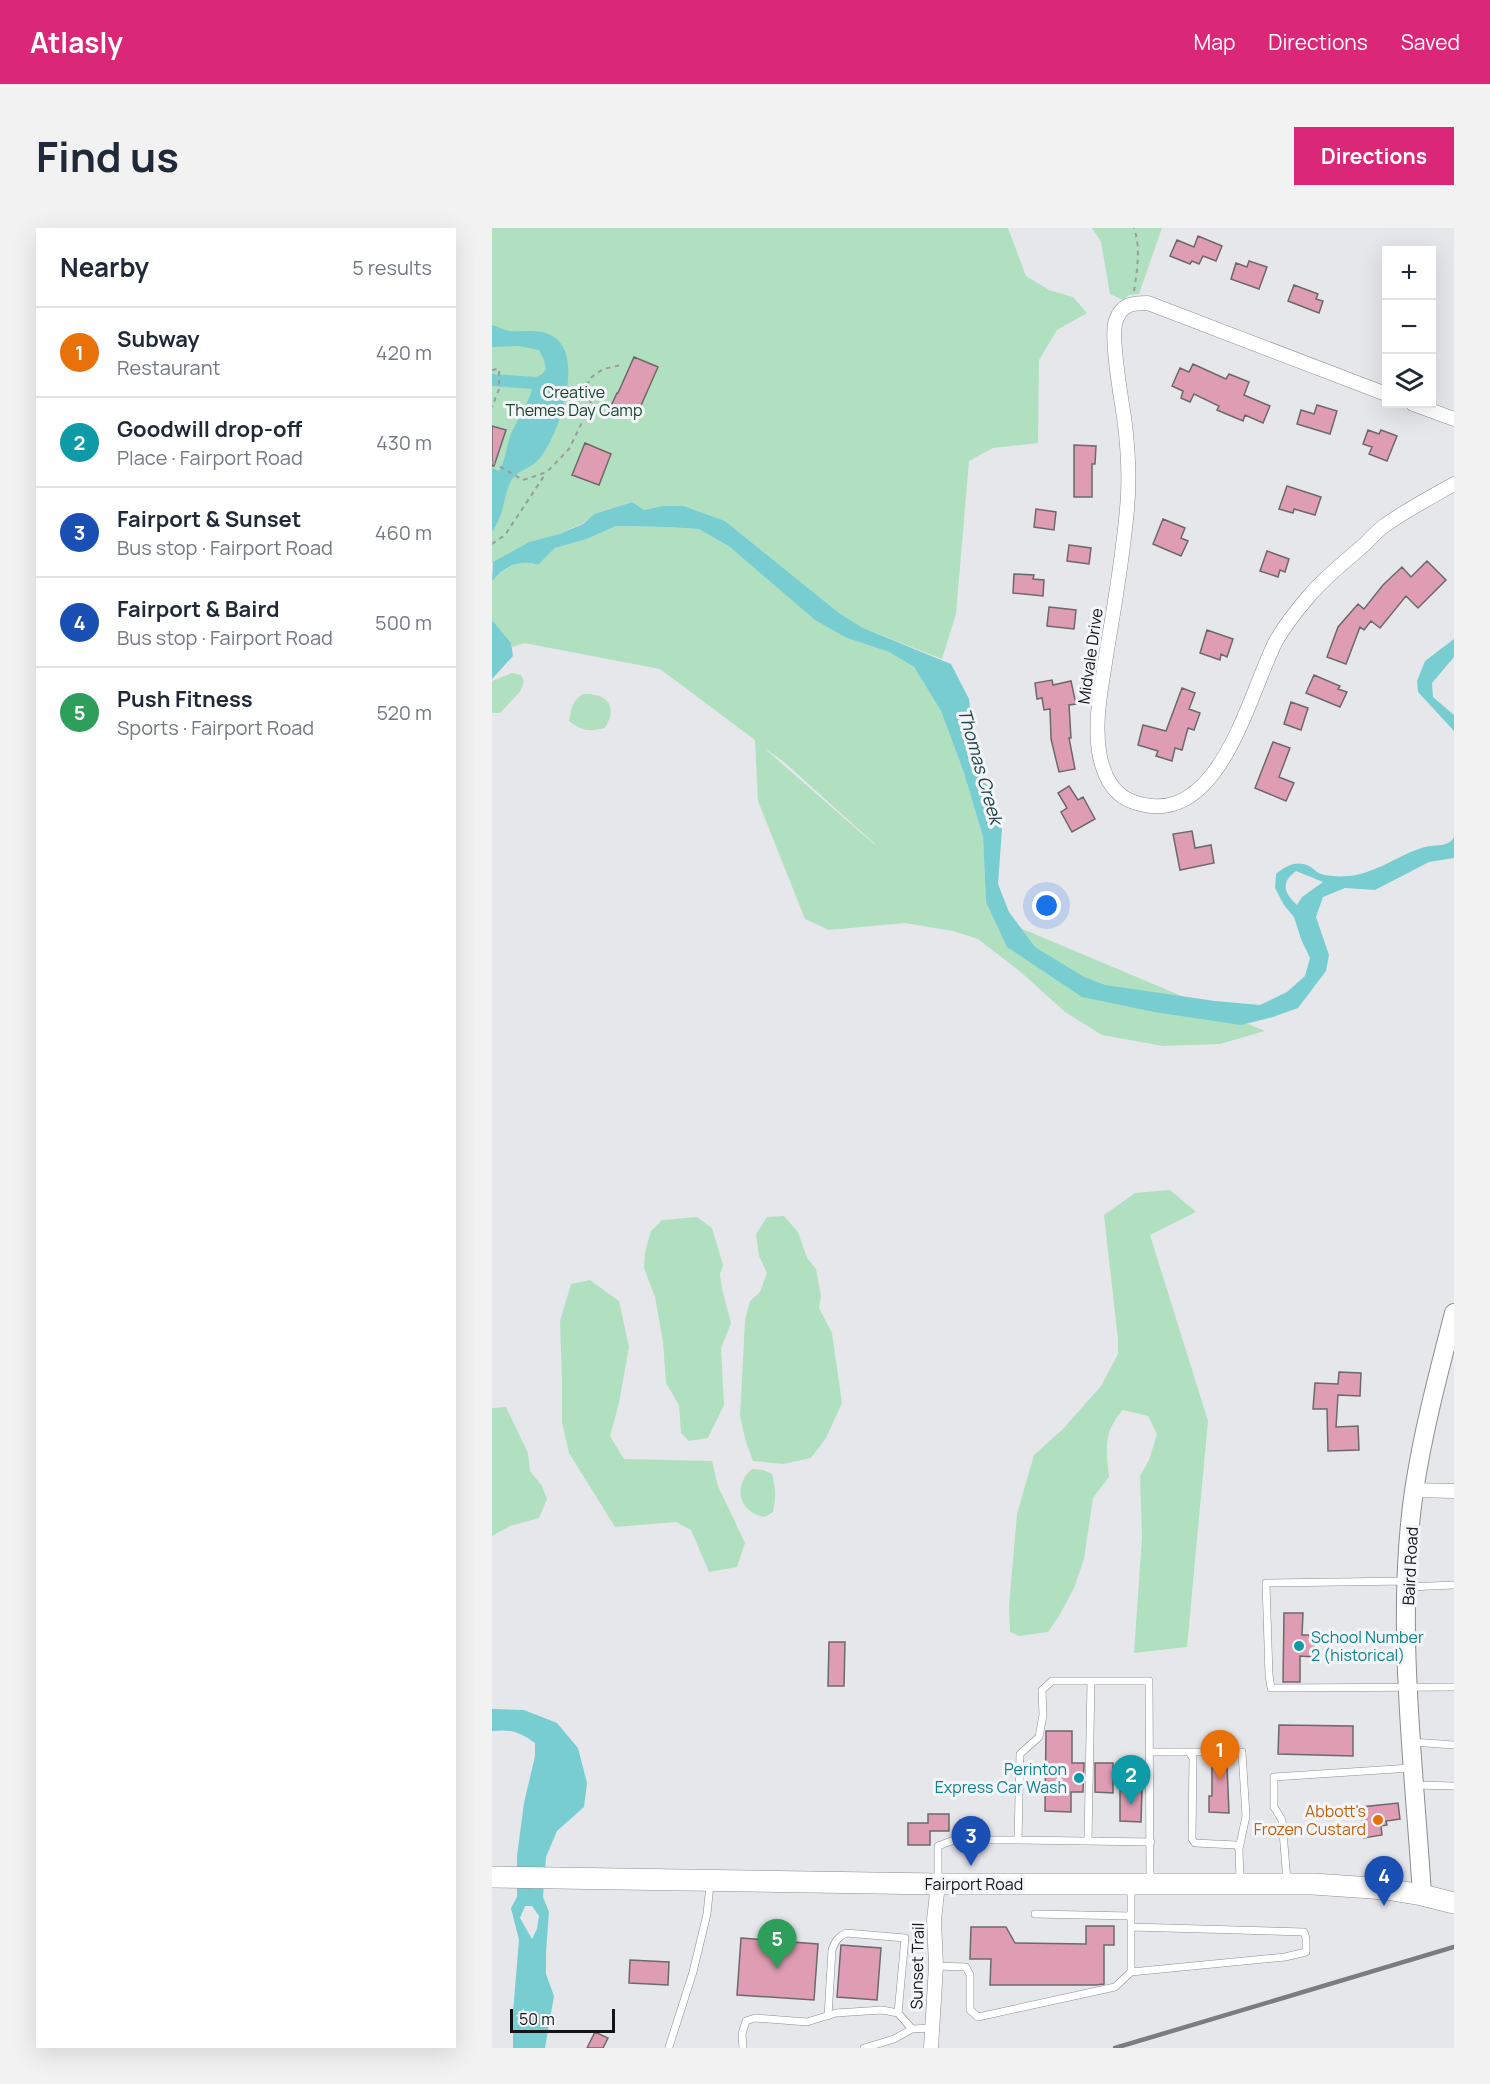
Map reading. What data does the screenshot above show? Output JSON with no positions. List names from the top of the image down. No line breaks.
{"streets":{"main road":["Fairport Road"],"street":["Midvale Drive","Baird Road","Sunset Trail"]},"crossings":[["Baird Road","Fairport Road"],["Fairport Road","Sunset Trail"]],"water":["Thomas Creek"],"parks":["Creative Themes Day Camp"],"places":["School Number 2 (historical)","Perinton Express Car Wash","Abbott's Frozen Custard"],"scale_bar":"50 m","page":{"header":"Atlasly","nav":["Map","Directions","Saved"],"title":"Find us","buttons":"Directions","heading":["Nearby","5 results"],"map_buttons":["+","−"],"list":[{"mark":"1","name":"Subway","note":"Restaurant","value":"420 m"},{"mark":"2","name":"Goodwill drop-off","note":"Place · Fairport Road","value":"430 m"},{"mark":"3","name":"Fairport & Sunset","note":"Bus stop · Fairport Road","value":"460 m"},{"mark":"4","name":"Fairport & Baird","note":"Bus stop · Fairport Road","value":"500 m"},{"mark":"5","name":"Push Fitness","note":"Sports · Fairport Road","value":"520 m"}],"pins":["1","2","3","4","5"],"scale":"50 m"}}
